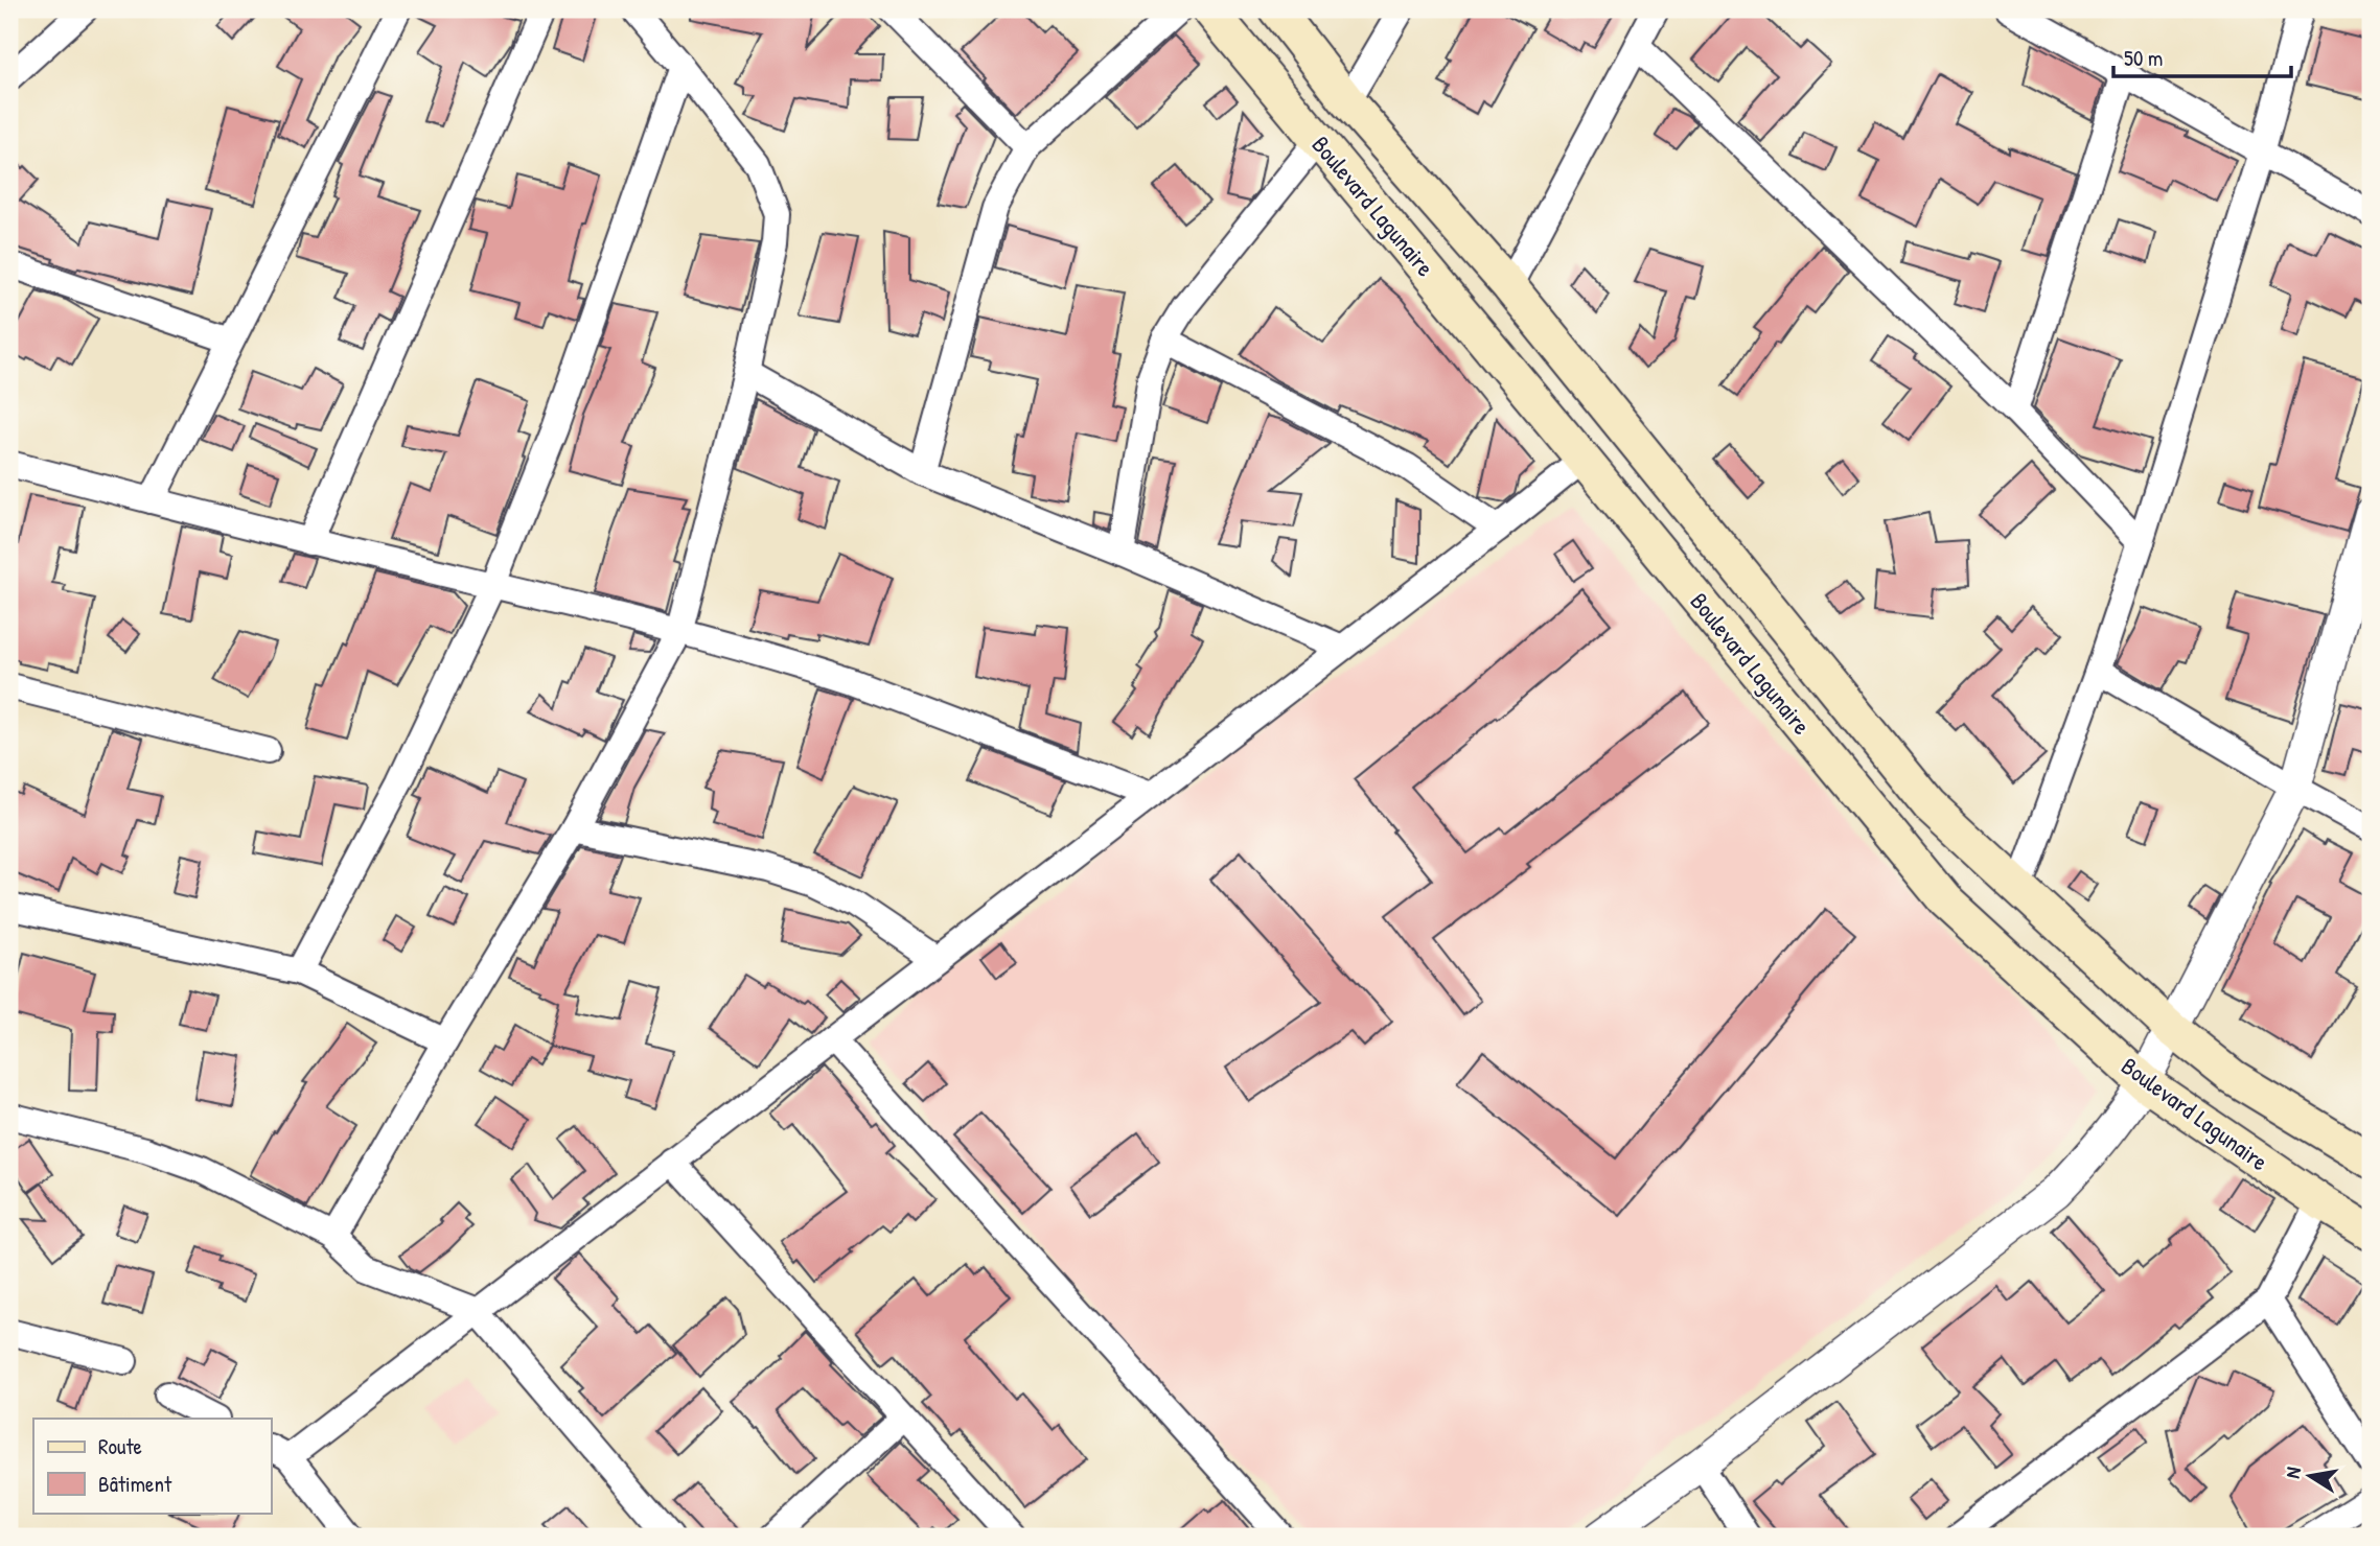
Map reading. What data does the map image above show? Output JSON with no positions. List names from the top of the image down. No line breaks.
{"streets":{"main road":["Boulevard Lagunaire"]},"legend":["Route","Bâtiment"],"scale_bar":"50 m","north":"left"}
